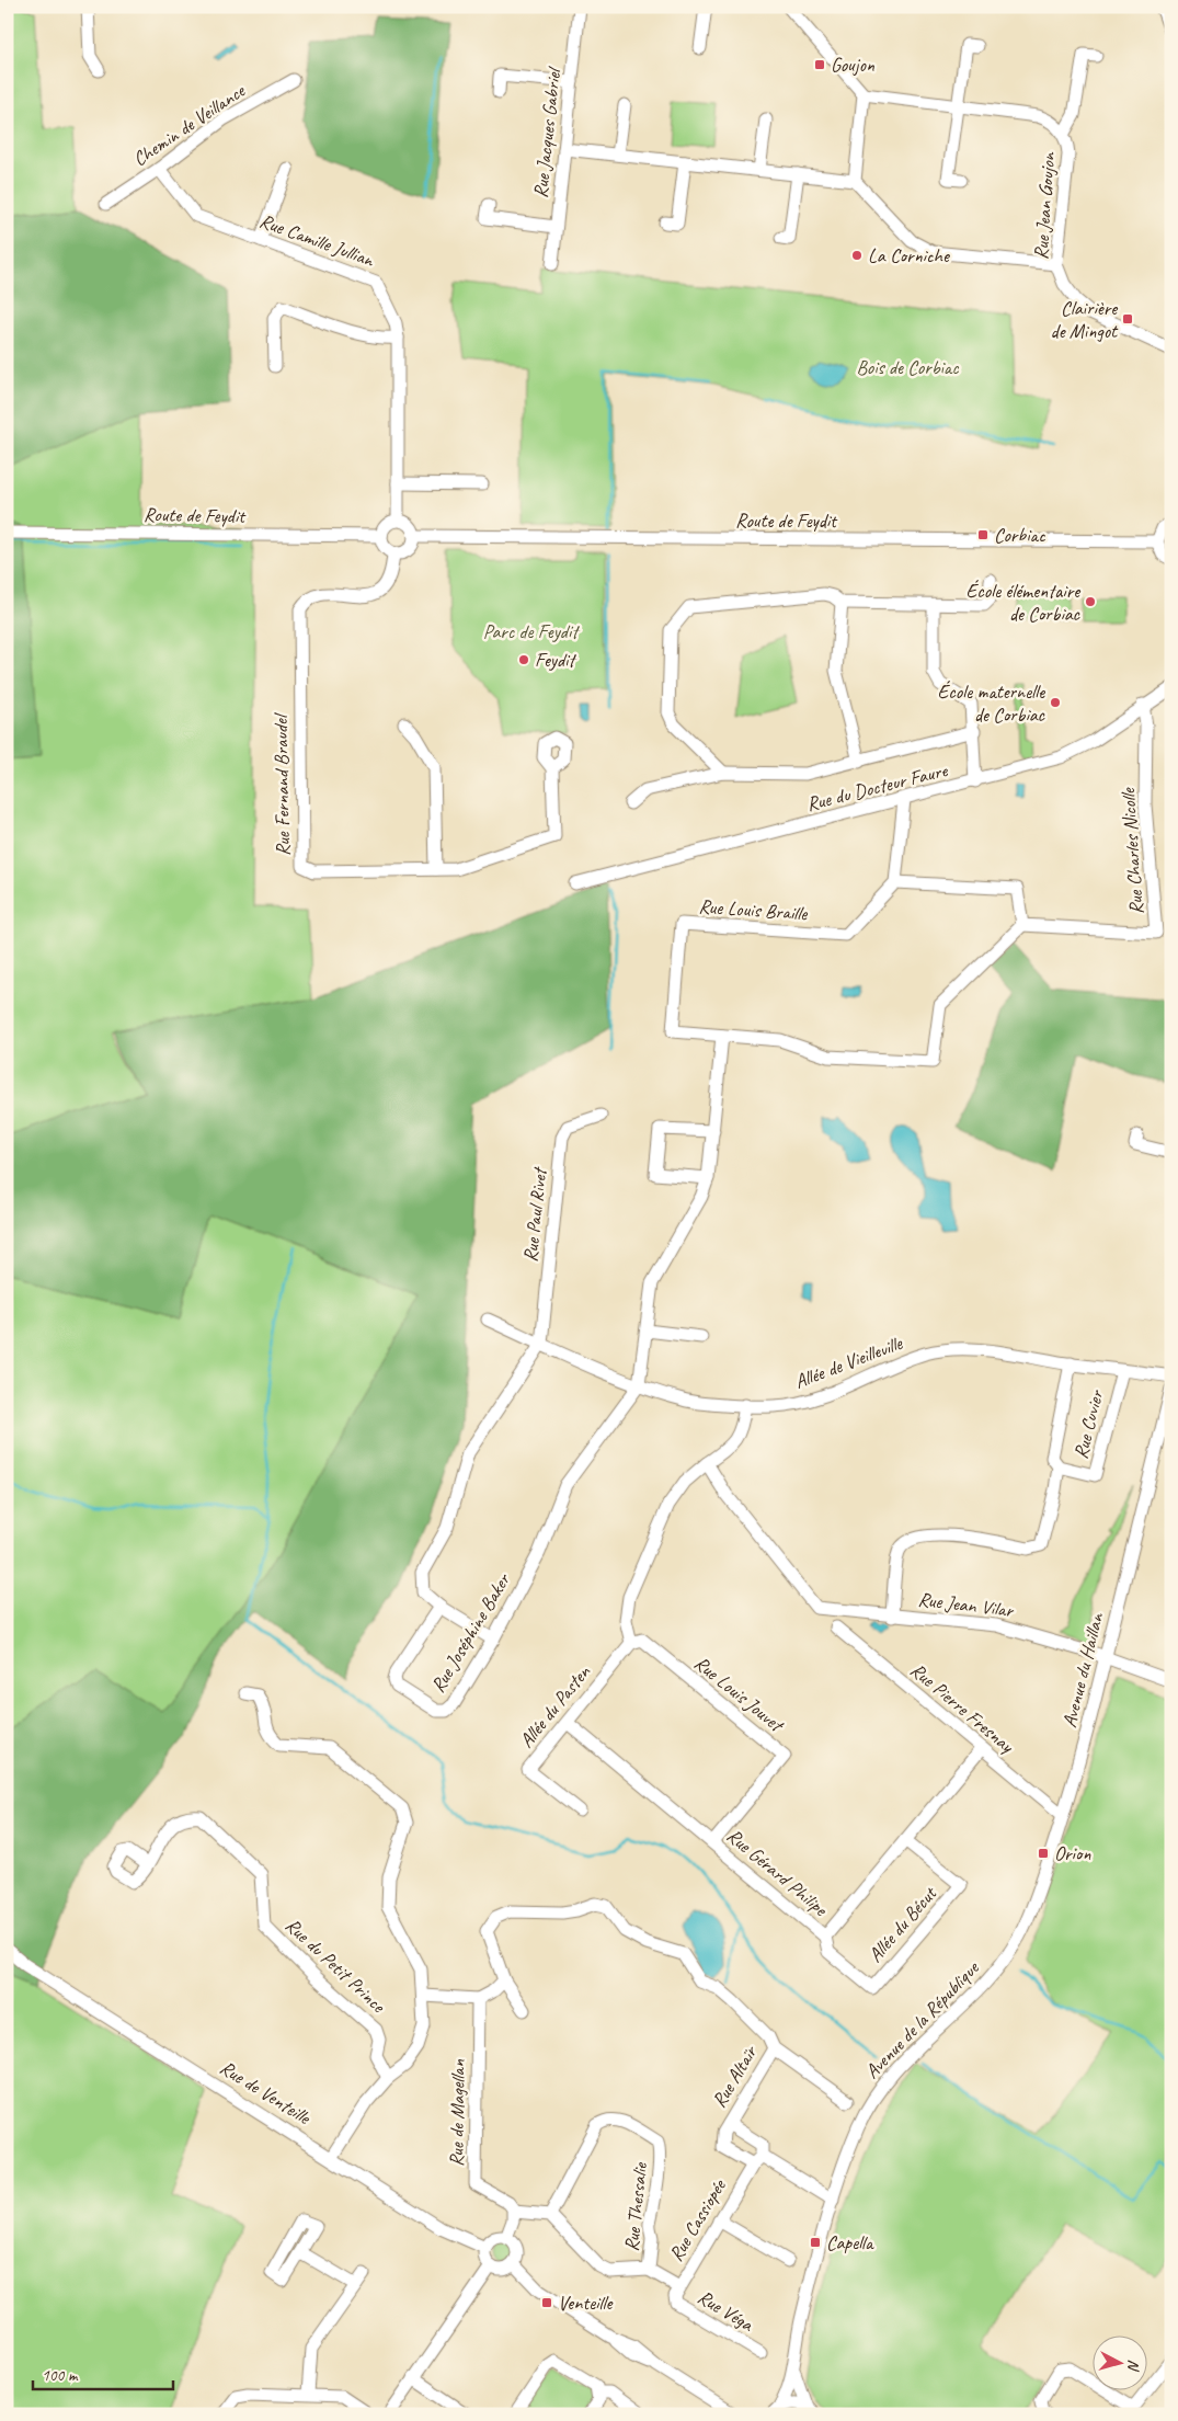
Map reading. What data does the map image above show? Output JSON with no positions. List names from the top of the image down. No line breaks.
{"streets":{"street":["Chemin de Veillance","Rue Jacques Gabriel","Rue Jean Goujon","Rue Camille Jullian","Route de Feydit","Rue Fernand Braudel","Rue du Docteur Faure","Rue Charles Nicolle","Rue Louis Braille","Rue Paul Rivet","Allée de Vieilleville","Rue Cuvier","Rue Jean Vilar","Rue Joséphine Baker","Avenue du Haillan","Rue Louis Jouvet","Allée du Pasten","Rue Pierre Fresnay","Rue Gérard Philipe","Allée du Bécut","Rue du Petit Prince","Avenue de la République","Rue Altaïr","Rue de Venteille","Rue de Magellan","Rue Thessalie","Rue Cassiopée","Rue Véga"]},"crossings":[["Chemin de Veillance","Rue Camille Jullian"],["Rue Camille Jullian","Route de Feydit"],["Rue Camille Jullian","Rue Fernand Braudel"],["Route de Feydit","Rue Fernand Braudel"],["Rue du Docteur Faure","Rue Charles Nicolle"],["Rue Charles Nicolle","Rue Louis Braille"],["Rue Paul Rivet","Allée de Vieilleville"],["Rue Paul Rivet","Rue Joséphine Baker"],["Allée de Vieilleville","Rue Cuvier"],["Allée de Vieilleville","Rue Joséphine Baker"],["Rue Jean Vilar","Avenue du Haillan"],["Avenue du Haillan","Rue Pierre Fresnay"],["Avenue du Haillan","Avenue de la République"],["Rue Louis Jouvet","Allée du Pasten"],["Rue Louis Jouvet","Rue Gérard Philipe"],["Allée du Pasten","Rue Gérard Philipe"],["Rue Pierre Fresnay","Rue Gérard Philipe"],["Rue Gérard Philipe","Allée du Bécut"],["Rue Thessalie","Rue Cassiopée"],["Rue Thessalie","Rue Véga"],["Rue Cassiopée","Rue Véga"]],"parks":["Bois de Corbiac","Parc de Feydit"],"places":{"transit":["Goujon","Clairière de Mingot","Corbiac","Orion","Capella","Venteille"],"other":["La Corniche","École élémentaire de Corbiac","Feydit","École maternelle de Corbiac"]},"scale_bar":"100 m","north":"right"}
